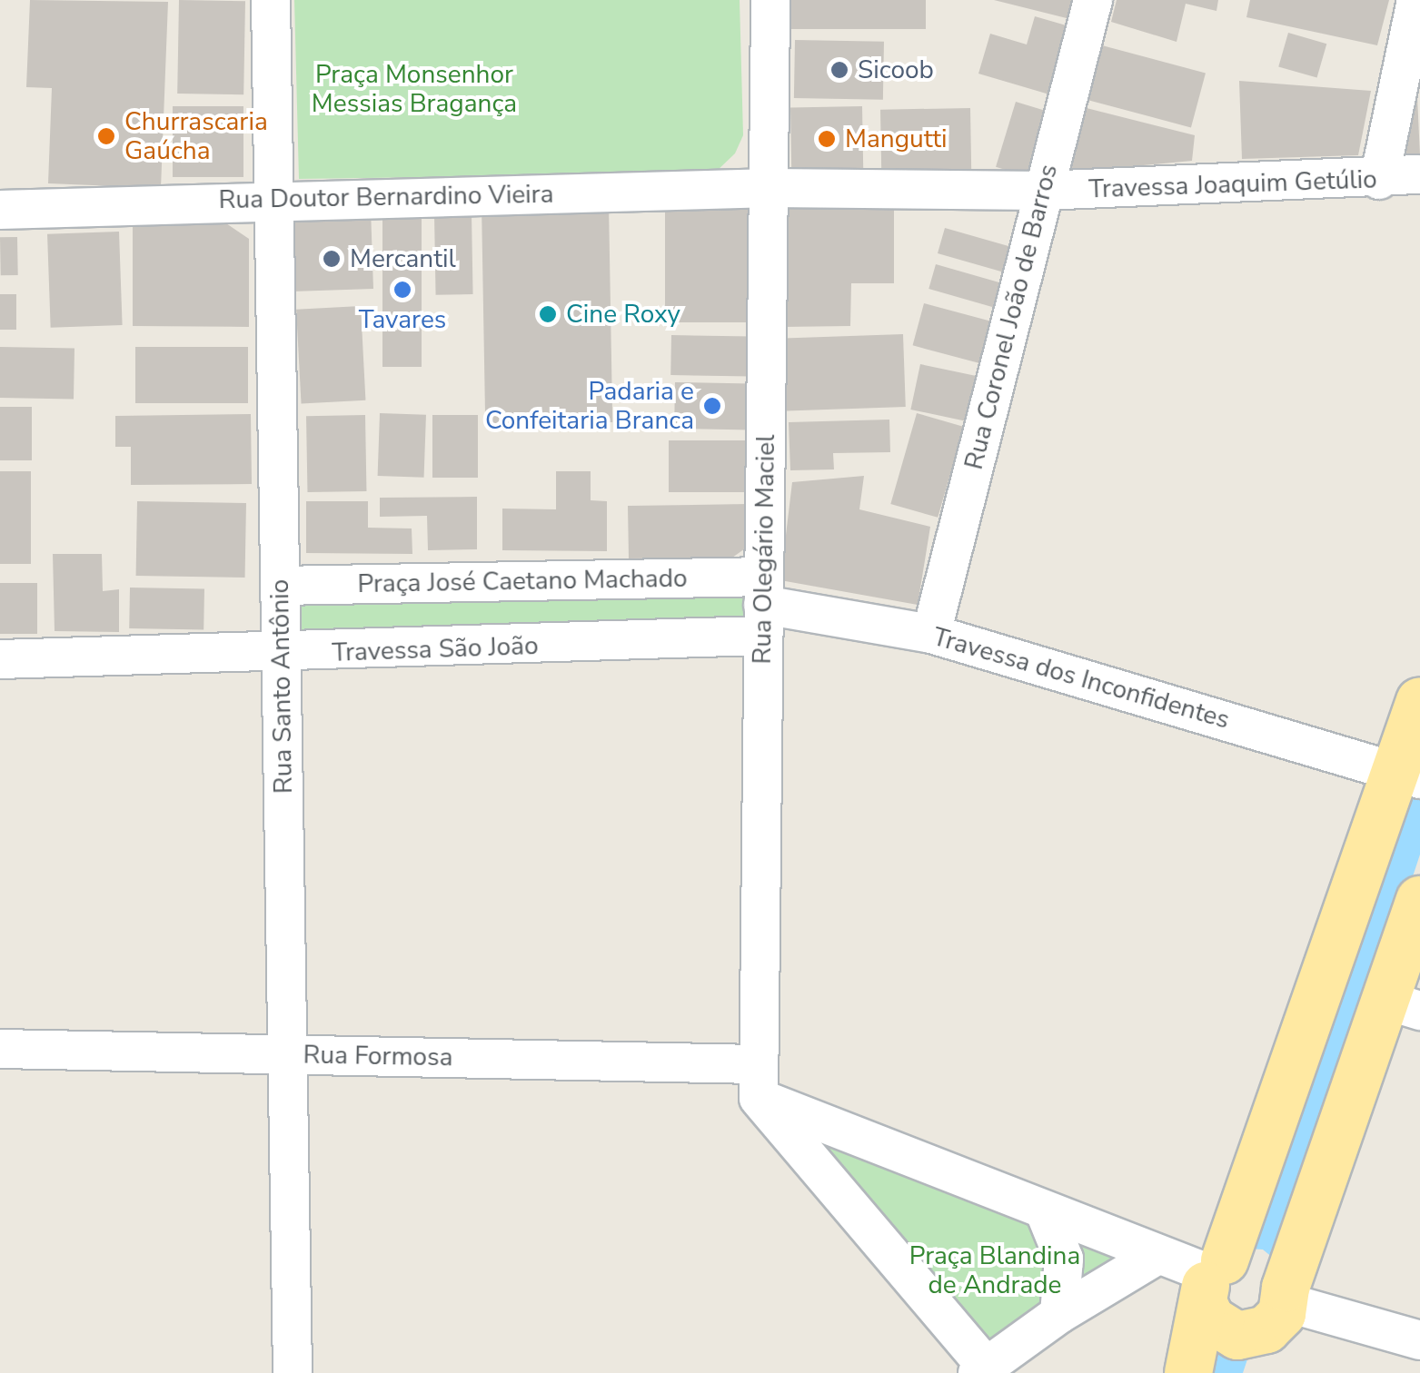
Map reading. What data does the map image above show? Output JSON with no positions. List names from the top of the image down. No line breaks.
{"streets":{"street":["Travessa Joaquim Getúlio","Rua Doutor Bernardino Vieira","Rua Coronel João de Barros","Rua Olegário Maciel","Praça José Caetano Machado","Travessa São João","Travessa dos Inconfidentes","Rua Santo Antônio","Rua Formosa"]},"crossings":[["Travessa Joaquim Getúlio","Rua Doutor Bernardino Vieira"],["Travessa Joaquim Getúlio","Rua Coronel João de Barros"],["Travessa Joaquim Getúlio","Rua Olegário Maciel"],["Rua Doutor Bernardino Vieira","Rua Olegário Maciel"],["Rua Doutor Bernardino Vieira","Rua Santo Antônio"],["Rua Coronel João de Barros","Travessa dos Inconfidentes"],["Rua Olegário Maciel","Praça José Caetano Machado"],["Rua Olegário Maciel","Travessa São João"],["Rua Olegário Maciel","Travessa dos Inconfidentes"],["Rua Olegário Maciel","Rua Formosa"],["Praça José Caetano Machado","Travessa São João"],["Praça José Caetano Machado","Travessa dos Inconfidentes"],["Praça José Caetano Machado","Rua Santo Antônio"],["Travessa São João","Travessa dos Inconfidentes"],["Travessa São João","Rua Santo Antônio"],["Rua Santo Antônio","Rua Formosa"]],"parks":["Praça Monsenhor Messias Bragança","Praça Blandina de Andrade"],"places":["Sicoob","Churrascaria Gaúcha","Mangutti","Mercantil","Tavares","Cine Roxy","Padaria e Confeitaria Branca"]}
